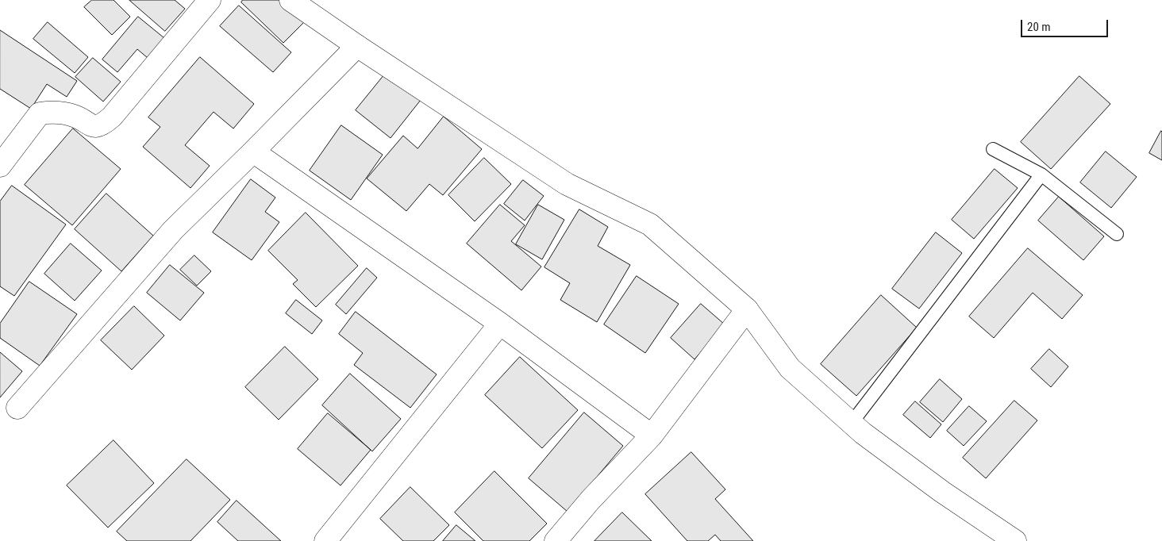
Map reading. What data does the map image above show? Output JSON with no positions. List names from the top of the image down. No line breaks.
{"scale_bar":"20 m"}
